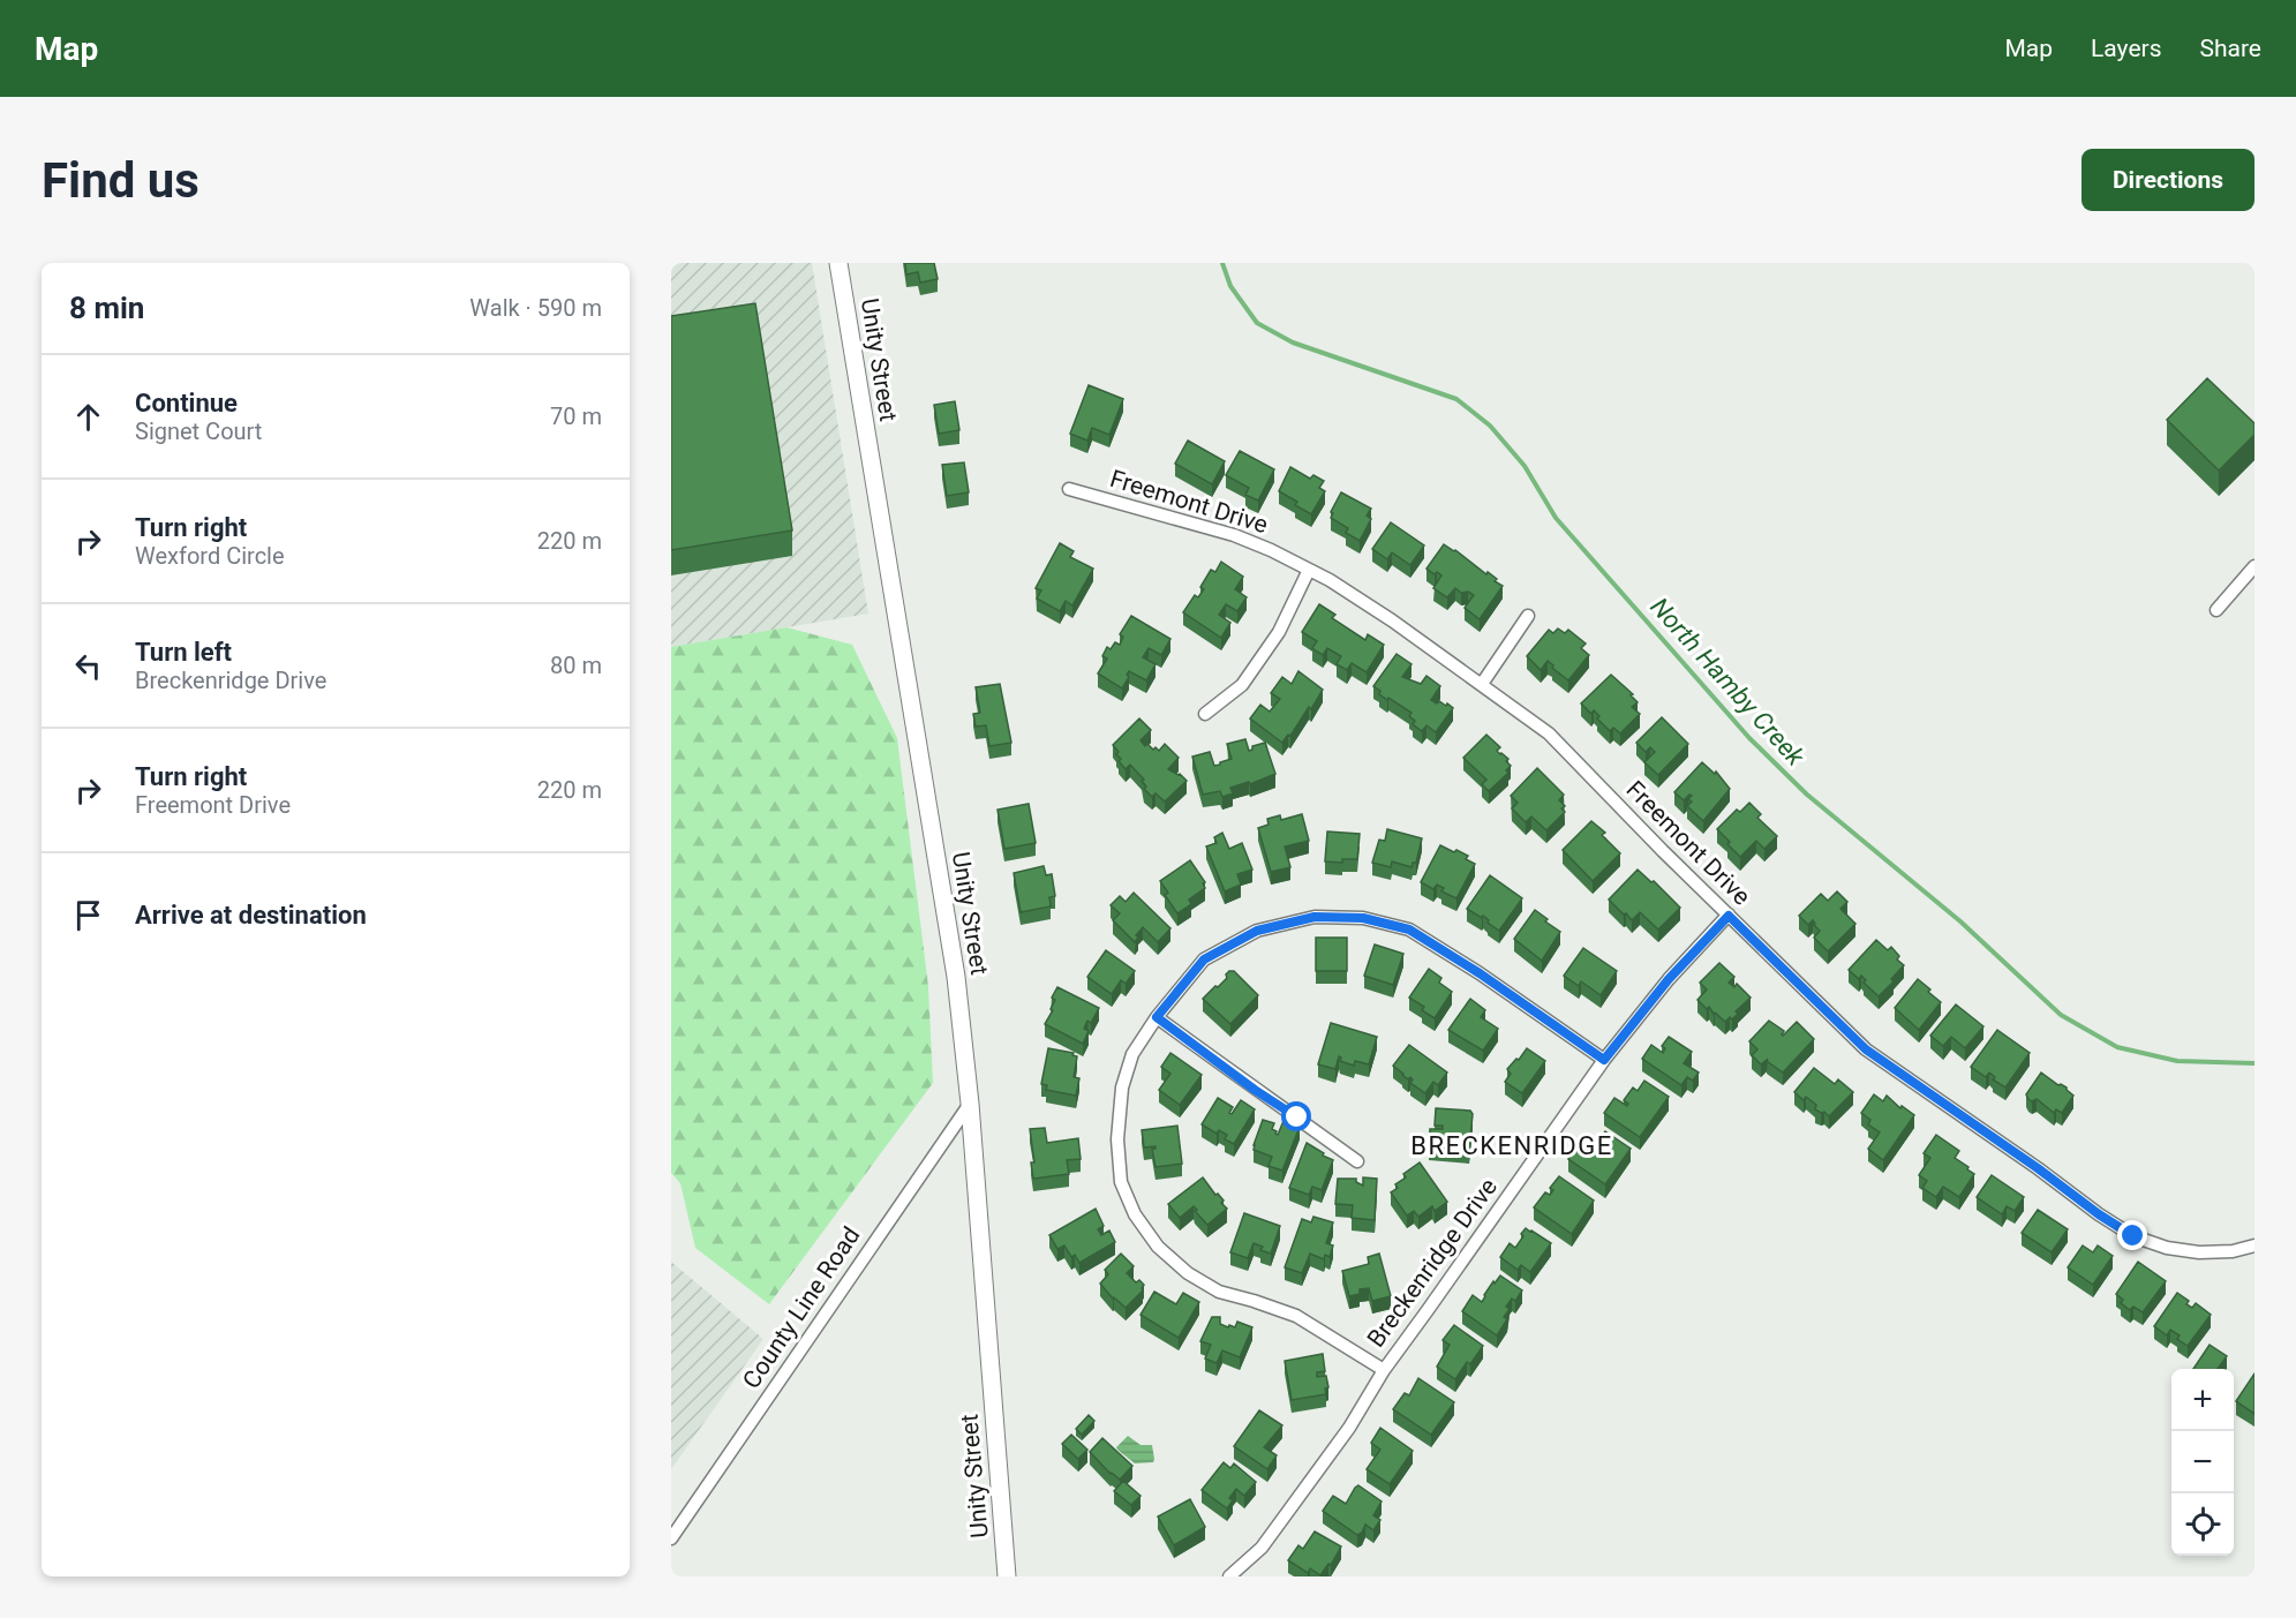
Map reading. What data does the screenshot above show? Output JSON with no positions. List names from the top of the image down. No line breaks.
{"streets":{"street":["Unity Street","Freemont Drive","Breckenridge Drive","County Line Road"]},"crossings":[["Unity Street","County Line Road"],["Freemont Drive","Breckenridge Drive"]],"districts":["BRECKENRIDGE"],"water":["North Hamby Creek"],"page":{"header":"Map","nav":["Map","Layers","Share"],"buttons":"Directions","title":"Find us","heading":["8 min","Walk · 590 m"],"list":[["Continue","Signet Court","70 m"],["Turn right","Wexford Circle","220 m"],["Turn left","Breckenridge Drive","80 m"],["Turn right","Freemont Drive","220 m"],"Arrive at destination"],"map_buttons":["+","−"]}}
